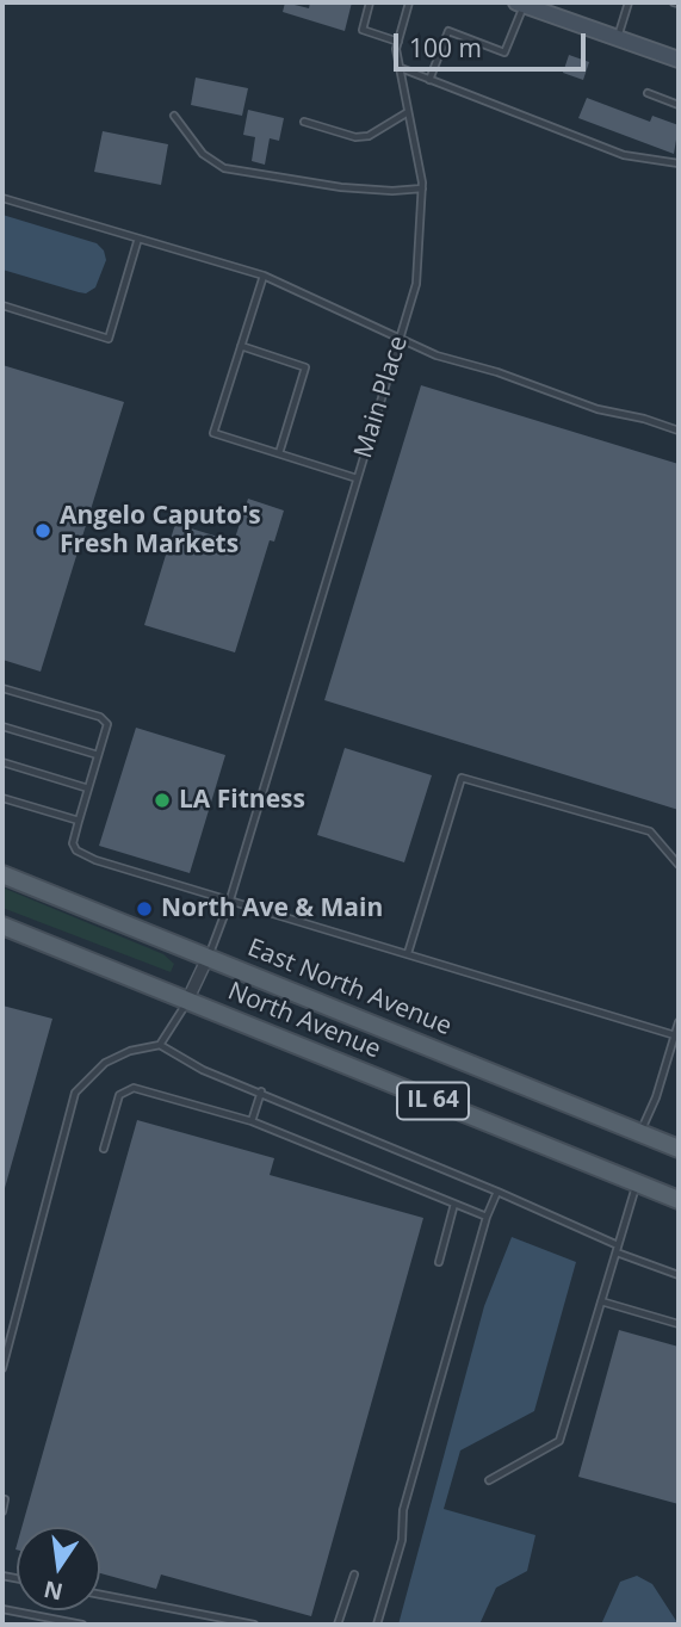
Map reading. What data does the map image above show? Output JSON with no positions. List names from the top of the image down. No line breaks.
{"streets":{"main road":["East North Avenue","North Avenue","IL 64"],"lane":["Main Place"]},"crossings":[["Main Place","East North Avenue"]],"places":["Angelo Caputo's Fresh Markets","LA Fitness","North Ave & Main"],"scale_bar":"100 m","north":"bottom"}
